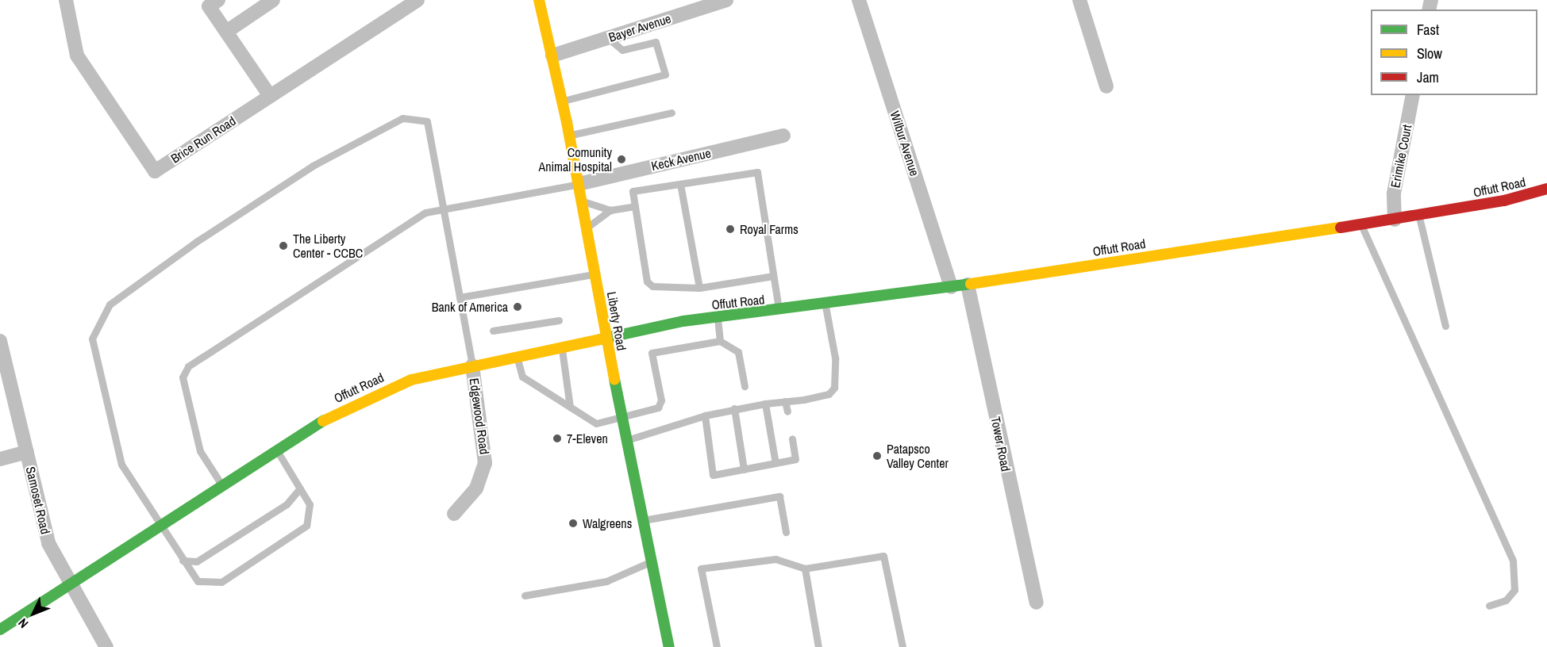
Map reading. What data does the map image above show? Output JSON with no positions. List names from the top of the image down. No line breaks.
{"streets":{"street":["Bayer Avenue","Brice Run Road","Wilbur Avenue","Erimike Court","Keck Avenue","Offutt Road","Liberty Road","Edgewood Road","Tower Road","Samoset Road"]},"crossings":[["Bayer Avenue","Liberty Road"],["Wilbur Avenue","Offutt Road"],["Erimike Court","Offutt Road"],["Keck Avenue","Liberty Road"],["Offutt Road","Liberty Road"],["Offutt Road","Edgewood Road"],["Offutt Road","Tower Road"],["Offutt Road","Samoset Road"]],"places":["Comunity Animal Hospital","Royal Farms","The Liberty Center - CCBC","Bank of America","7-Eleven","Patapsco Valley Center","Walgreens"],"legend":["Fast","Slow","Jam"],"north":"bottom left"}
